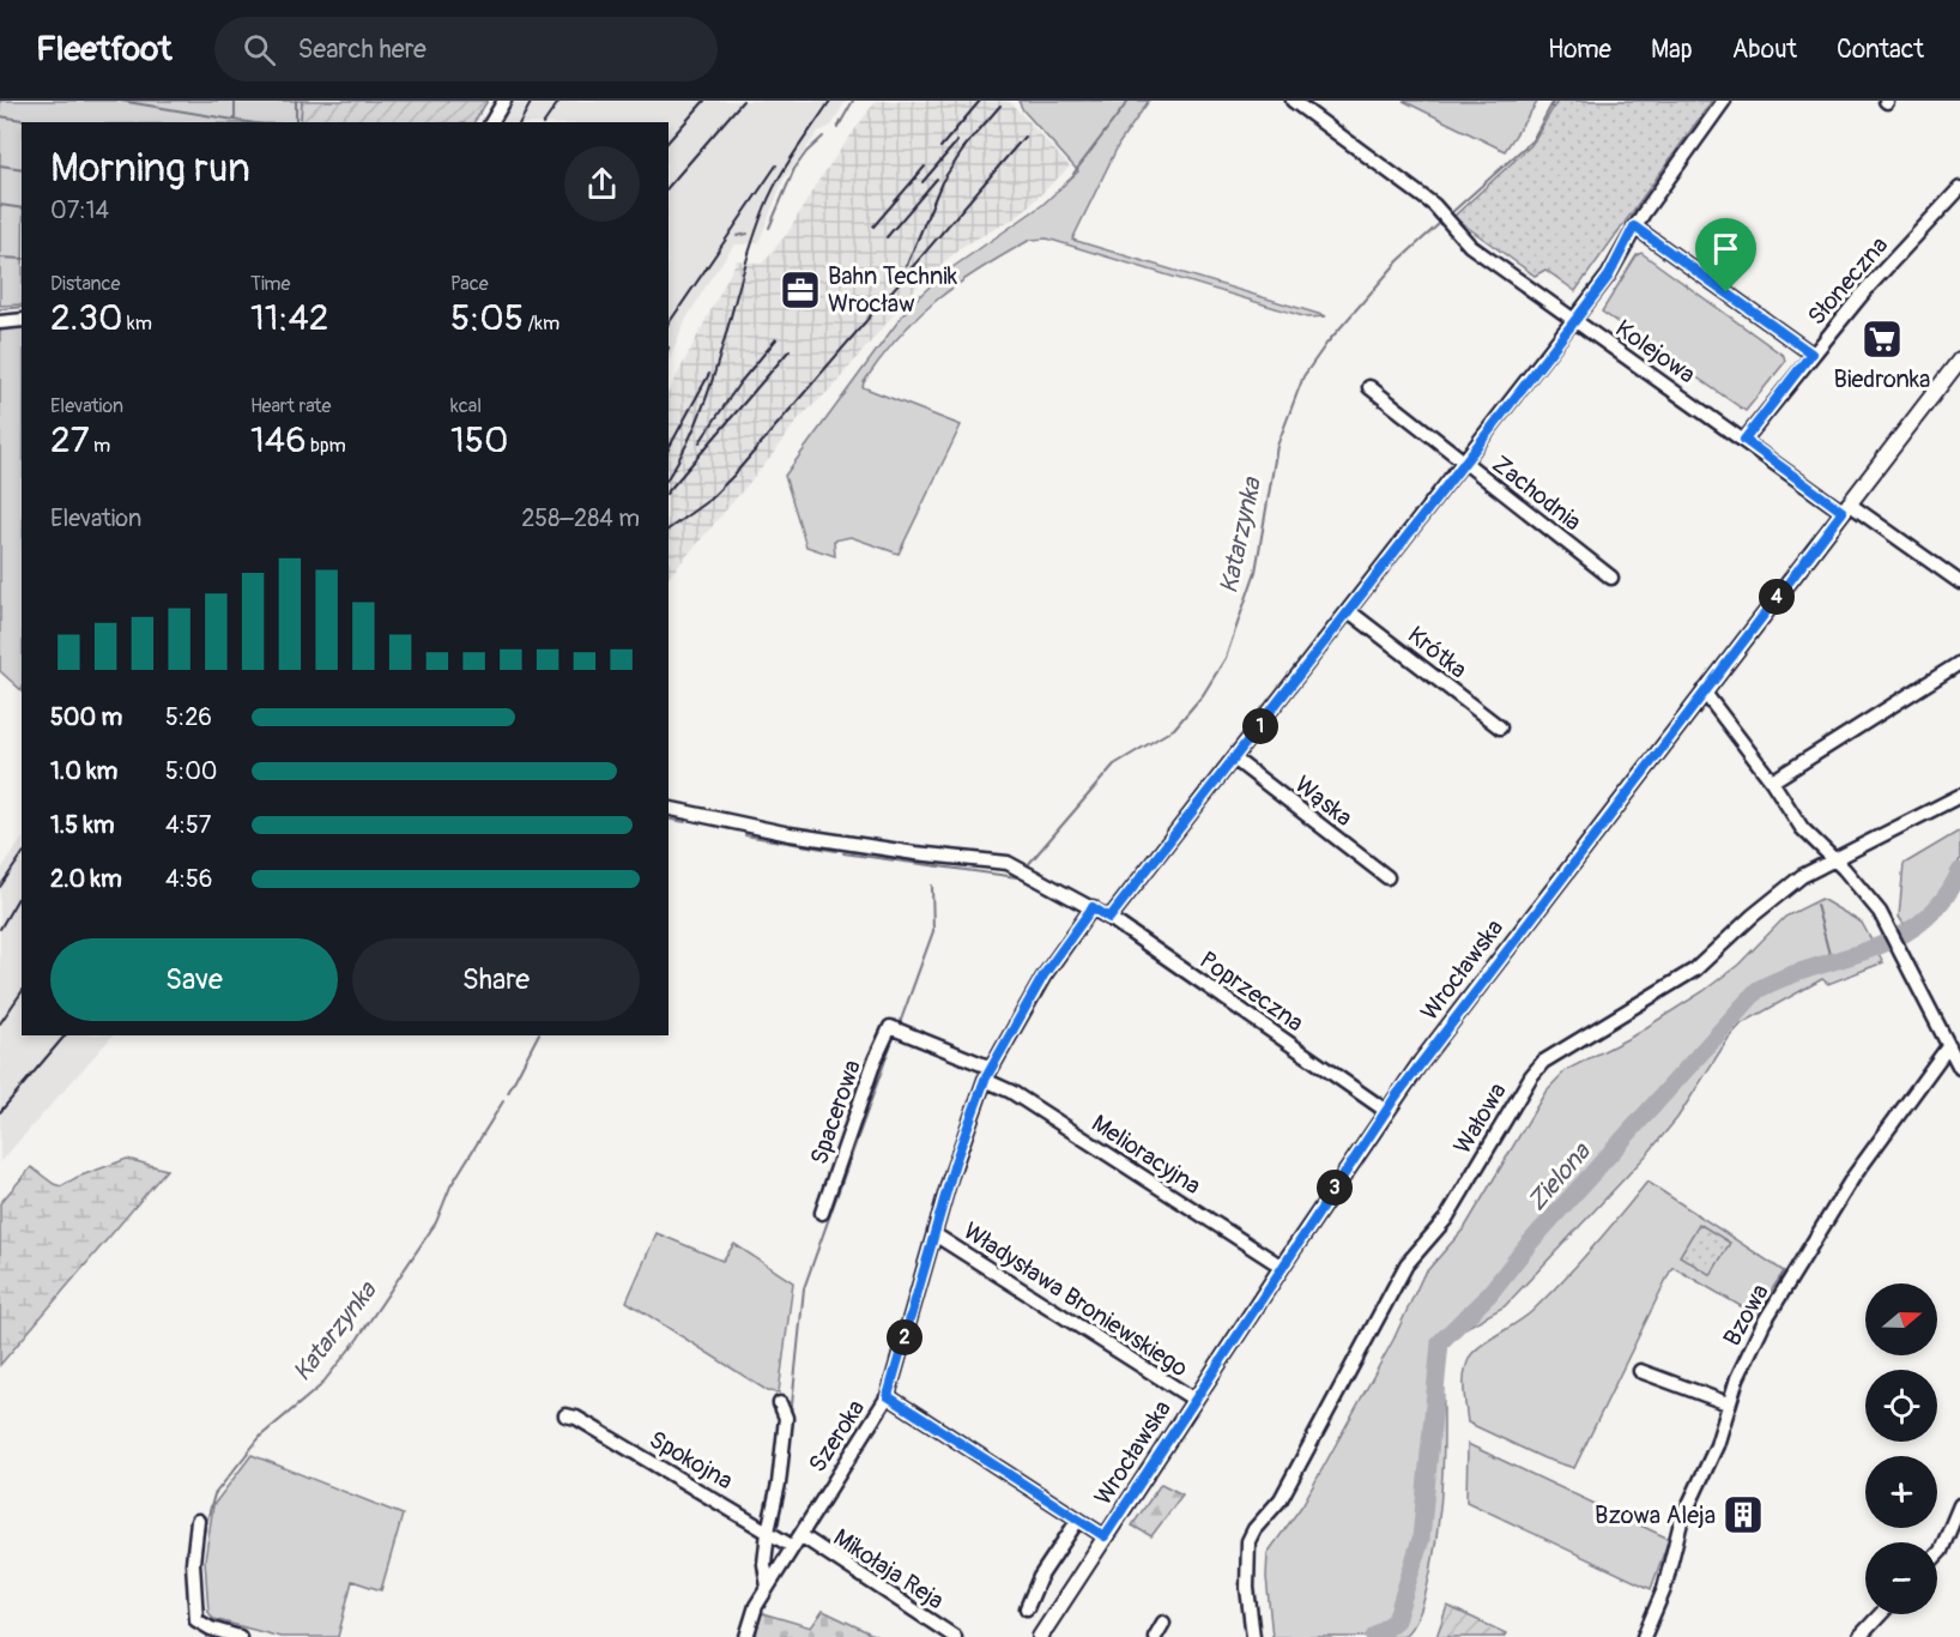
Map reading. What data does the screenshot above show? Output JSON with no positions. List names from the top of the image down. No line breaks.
{"streets":{"main road":["Wrocławska"],"street":["Słoneczna","Kolejowa","Zachodnia","Krótka","Wąska","Poprzeczna","Spacerowa","Wałowa","Melioracyjna","Władysława Broniewskiego","Bzowa","Szeroka","Spokojna","Mikołaja Reja"]},"crossings":[["Słoneczna","Kolejowa"],["Kolejowa","Wrocławska"],["Wrocławska","Poprzeczna"],["Wrocławska","Melioracyjna"],["Wrocławska","Władysława Broniewskiego"],["Poprzeczna","Szeroka"],["Spacerowa","Melioracyjna"],["Melioracyjna","Szeroka"],["Władysława Broniewskiego","Szeroka"],["Szeroka","Spokojna"],["Szeroka","Mikołaja Reja"],["Spokojna","Mikołaja Reja"]],"water":["Katarzynka","Zielona"],"places":{"office":["Bahn Technik Wrocław"],"supermarket":["Biedronka"],"building":["Bzowa Aleja"]},"north":"right","page":{"header":"Fleetfoot","search":"Search here","nav":["Home","Map","About","Contact"],"heading":["Morning run","07:14"],"stats":[["Distance","2.30 km"],["Time","11:42"],["Pace","5:05 /km"],["Elevation","27 m"],["Heart rate","146 bpm"],["kcal","150"]],"chart":["Elevation","258–284 m"],"pins":["4","1","3","2"],"list":[{"name":"500 m","note":"5:26"},{"name":"1.0 km","note":"5:00"},{"name":"1.5 km","note":"4:57"},{"name":"2.0 km","note":"4:56"}],"buttons":["Save","Share"],"map_buttons":["+","−"]}}
